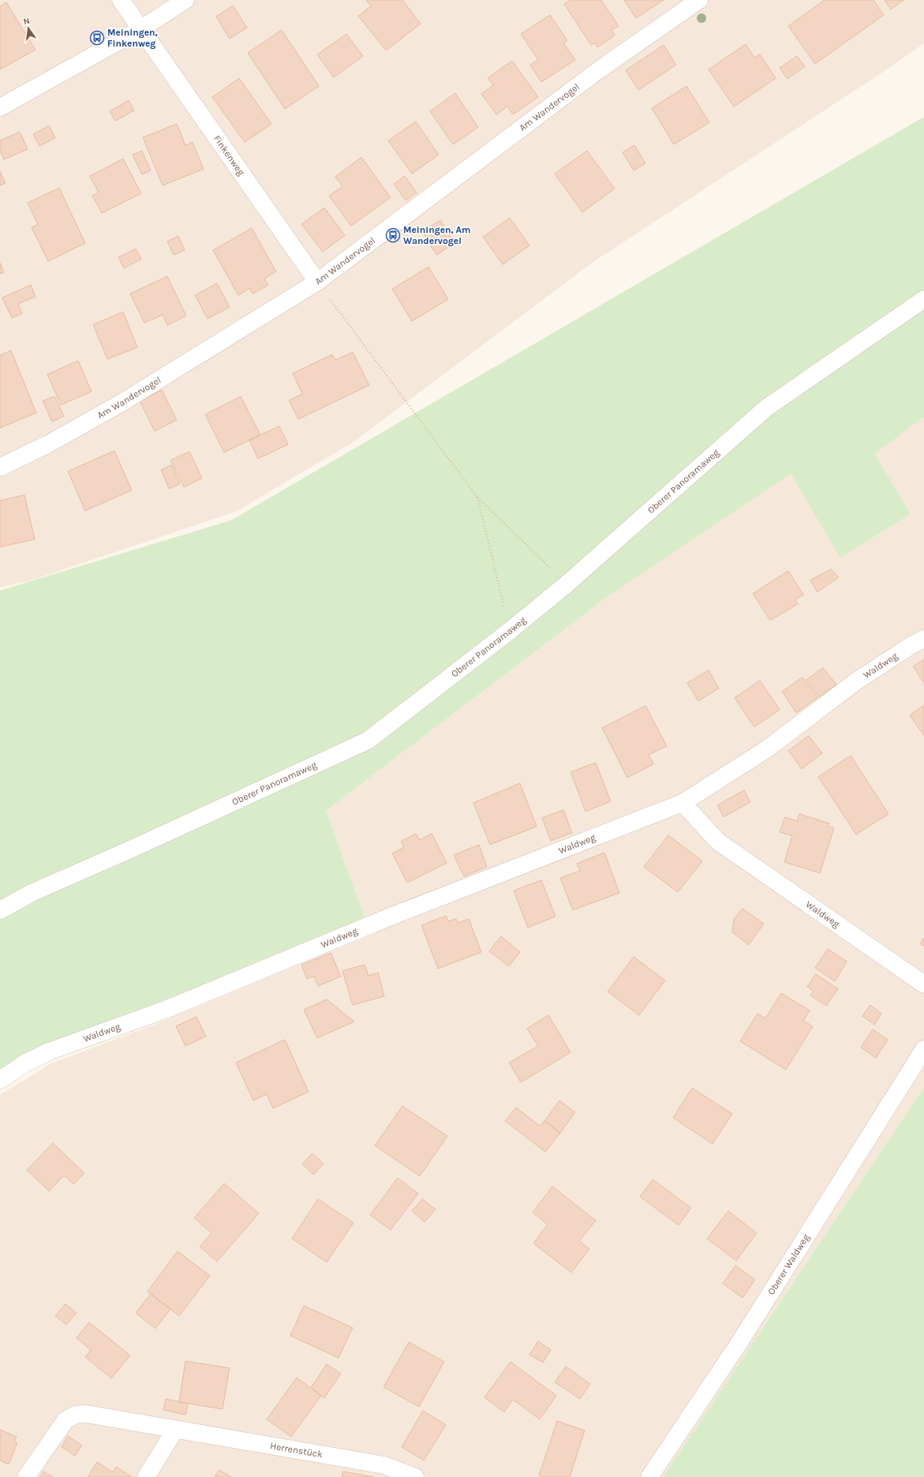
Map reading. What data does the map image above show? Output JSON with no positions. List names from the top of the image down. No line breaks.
{"streets":{"street":["Am Wandervogel","Finkenweg","Oberer Panoramaweg","Waldweg","Oberer Waldweg","Herrenstück"]},"crossings":[["Am Wandervogel","Finkenweg"]],"places":{"bus stop":["Meiningen, Finkenweg","Meiningen, Am Wandervogel"]},"north":"top"}
